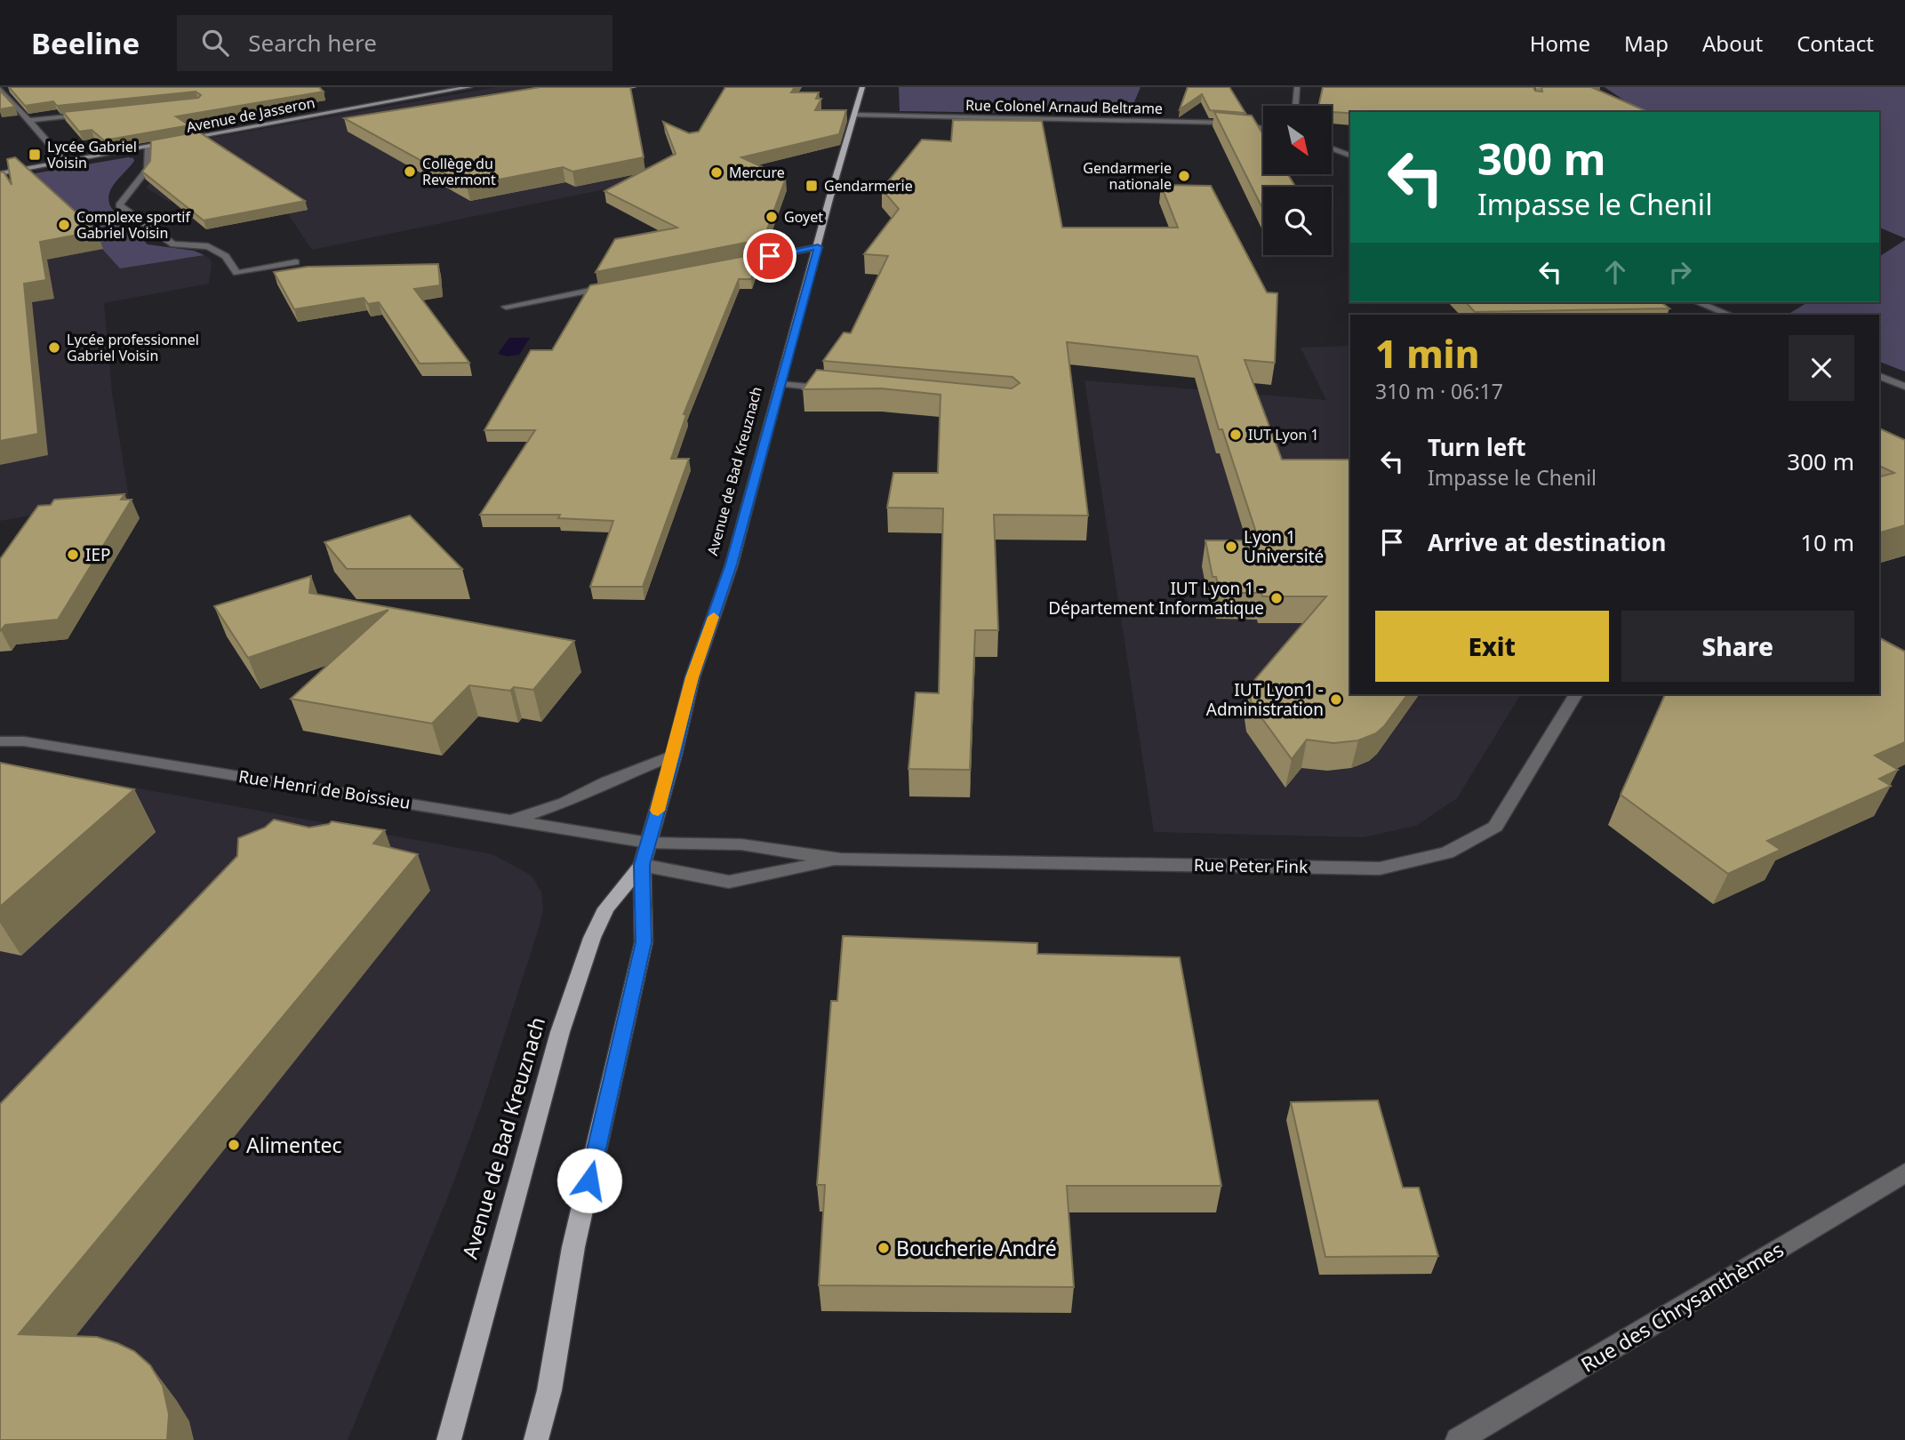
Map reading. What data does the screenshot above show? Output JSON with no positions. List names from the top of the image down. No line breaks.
{"streets":{"main road":["Avenue de Jasseron","Avenue de Bad Kreuznach"],"street":["Rue Colonel Arnaud Beltrame","Rue Henri de Boissieu","Rue Peter Fink","Rue des Chrysanthèmes"]},"crossings":[["Rue Colonel Arnaud Beltrame","Avenue de Bad Kreuznach"],["Avenue de Bad Kreuznach","Rue Henri de Boissieu"],["Avenue de Bad Kreuznach","Rue Peter Fink"],["Rue Henri de Boissieu","Rue Peter Fink"]],"places":{"transit":["Lycée Gabriel Voisin","Gendarmerie"],"other":["Collège du Revermont","Mercure","Gendarmerie nationale","Goyet","Complexe sportif Gabriel Voisin","Lycée professionnel Gabriel Voisin","IUT Lyon 1","Lyon 1 Université","IEP","IUT Lyon 1 - Département Informatique","IUT Lyon1 - Administration","Alimentec","Boucherie André"]},"north":"bottom right","page":{"header":"Beeline","search":"Search here","nav":["Home","Map","About","Contact"],"turn":["300 m","Impasse le Chenil"],"heading":["1 min","310 m · 06:17"],"list":[{"name":"Turn left","note":"Impasse le Chenil","value":"300 m"},{"name":"Arrive at destination","value":"10 m"}],"buttons":["Exit","Share"]}}
